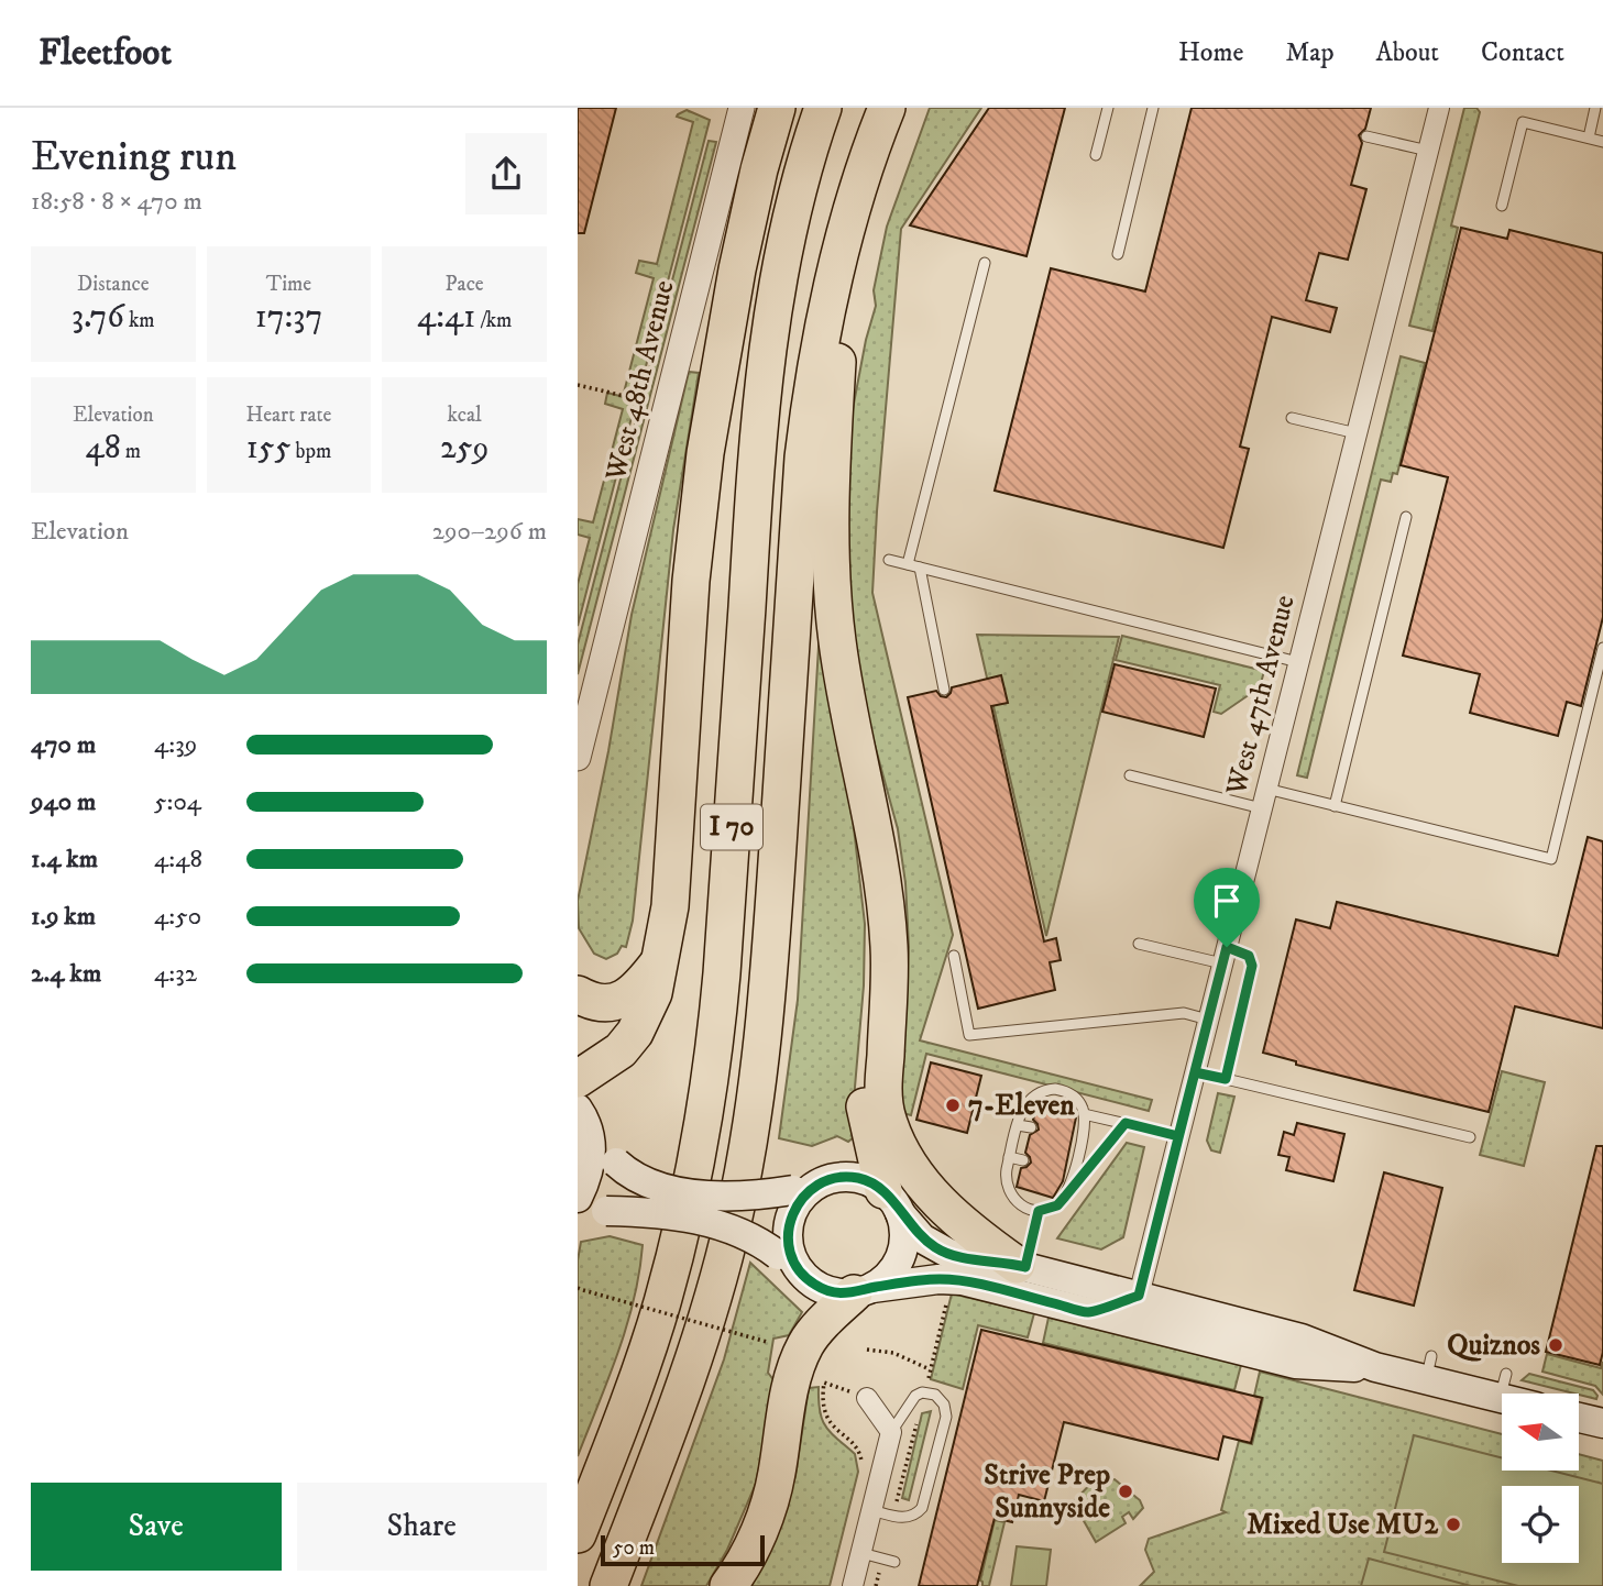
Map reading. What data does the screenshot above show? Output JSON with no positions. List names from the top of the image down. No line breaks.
{"streets":{"highway":["I 70"],"street":["West 48th Avenue","West 47th Avenue"]},"places":["7-Eleven","Quiznos","Strive Prep Sunnyside","Mixed Use MU2"],"scale_bar":"50 m","north":"left","page":{"header":"Fleetfoot","nav":["Home","Map","About","Contact"],"heading":["Evening run","18:58 · 8 × 470 m"],"stats":[["Distance","3.76 km"],["Time","17:37"],["Pace","4:41 /km"],["Elevation","48 m"],["Heart rate","155 bpm"],["kcal","259"]],"chart":["Elevation","290–296 m"],"list":[{"name":"470 m","note":"4:39"},{"name":"940 m","note":"5:04"},{"name":"1.4 km","note":"4:48"},{"name":"1.9 km","note":"4:50"},{"name":"2.4 km","note":"4:32"}],"buttons":["Save","Share"],"scale":"50 m"}}
